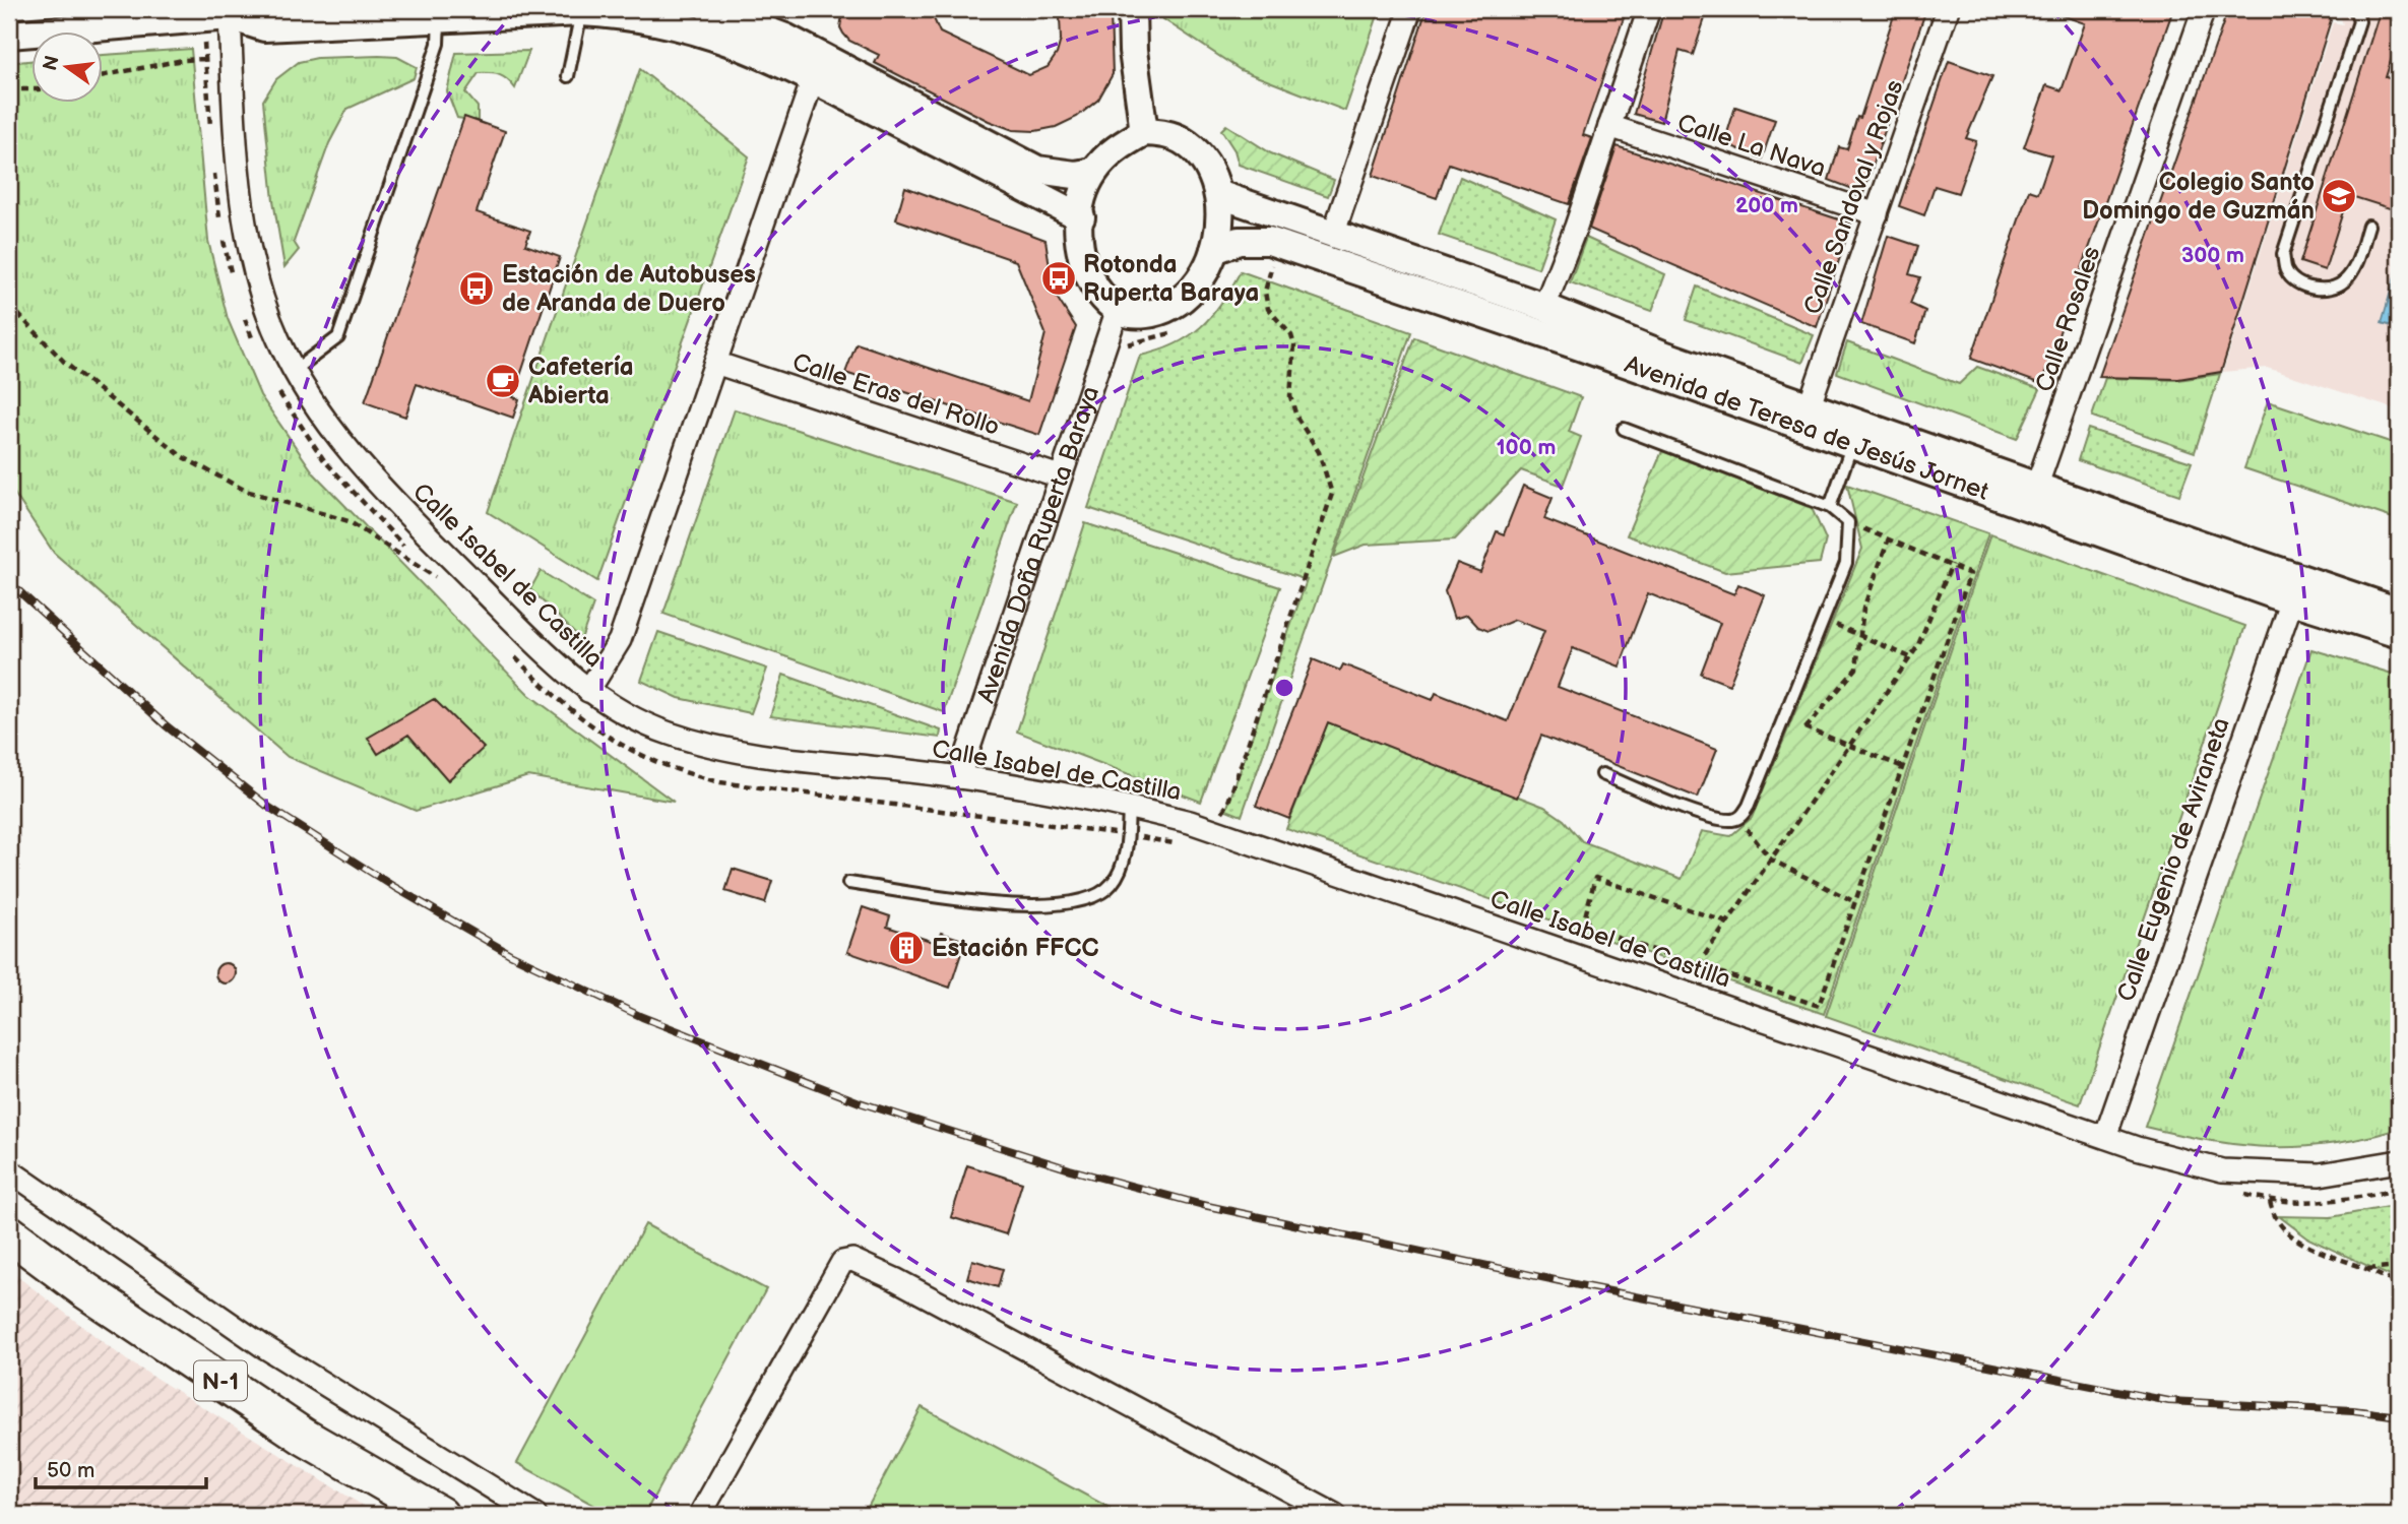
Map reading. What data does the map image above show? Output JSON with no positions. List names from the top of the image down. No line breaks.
{"streets":{"highway":["N-1"],"street":["Calle La Nava","Calle Sandoval y Rojas","Calle Rosales","Calle Eras del Rollo","Avenida de Teresa de Jesús Jornet","Avenida Doña Ruperta Baraya","Calle Isabel de Castilla","Calle Eugenio de Aviraneta"]},"crossings":[["Calle La Nava","Calle Sandoval y Rojas"],["Calle Sandoval y Rojas","Avenida de Teresa de Jesús Jornet"],["Calle Rosales","Avenida de Teresa de Jesús Jornet"],["Calle Eras del Rollo","Avenida Doña Ruperta Baraya"],["Avenida de Teresa de Jesús Jornet","Avenida Doña Ruperta Baraya"],["Avenida de Teresa de Jesús Jornet","Calle Eugenio de Aviraneta"],["Avenida Doña Ruperta Baraya","Calle Isabel de Castilla"],["Calle Isabel de Castilla","Calle Eugenio de Aviraneta"]],"places":{"school or university":["Colegio Santo Domingo de Guzmán"],"bus stop":["Rotonda Ruperta Baraya","Estación de Autobuses de Aranda de Duero"],"cafe":["Cafetería Abierta"],"building":["Estación FFCC"]},"scale_bar":"50 m","north":"left","rings":["200 m","300 m","100 m"]}
